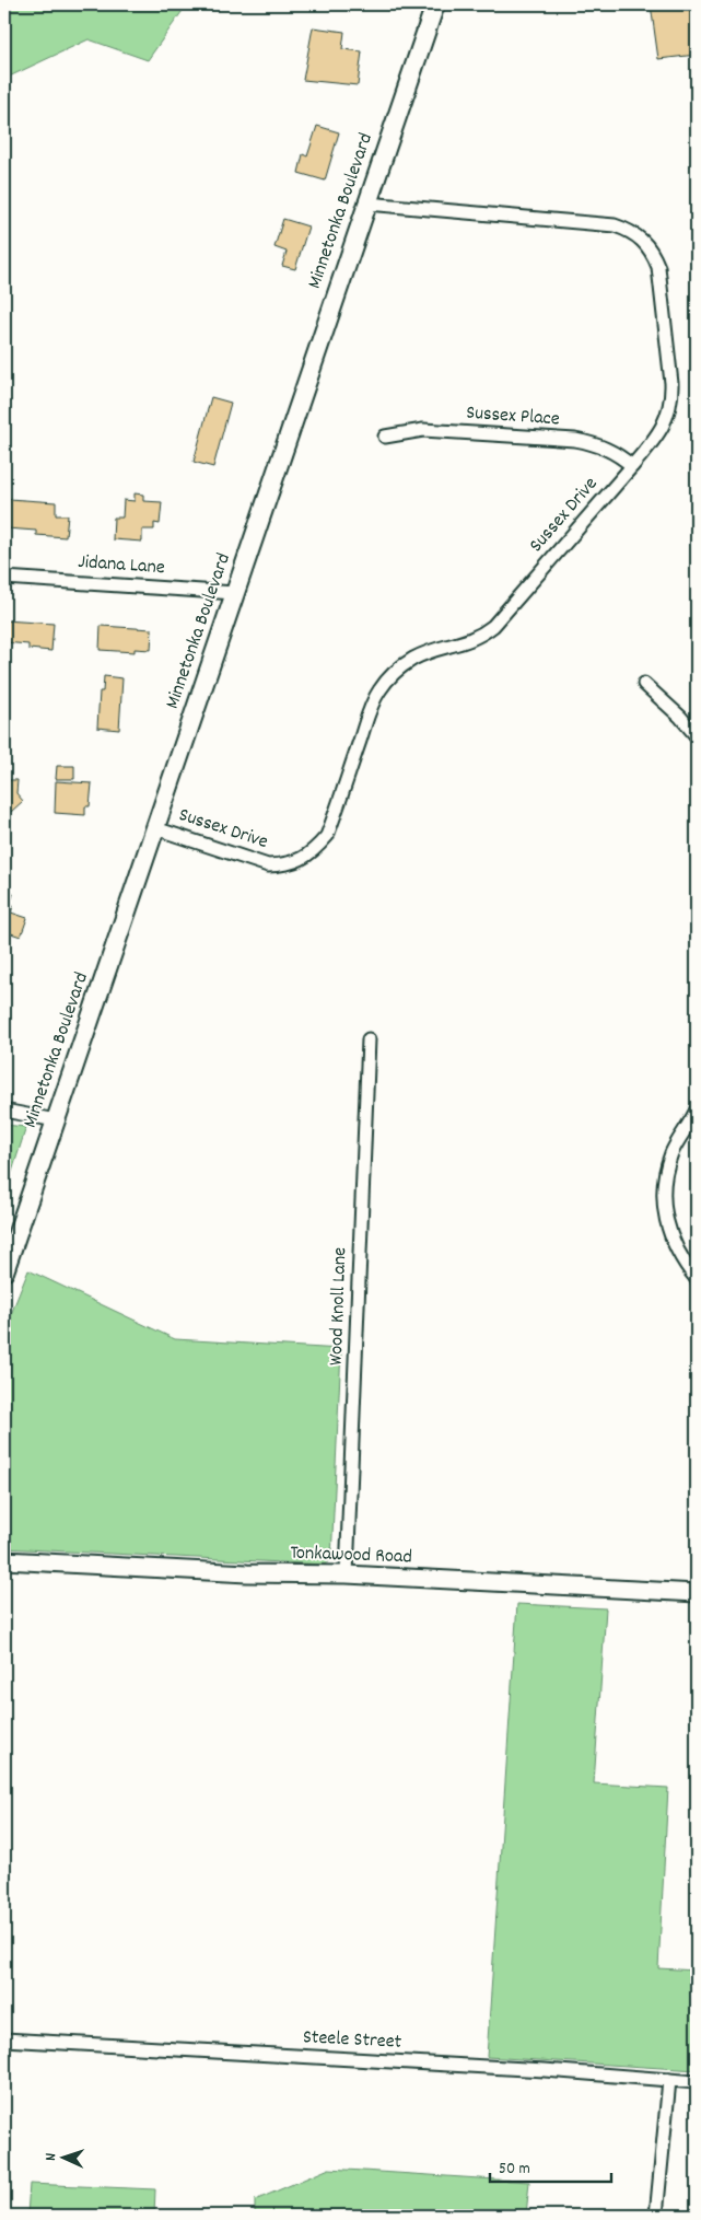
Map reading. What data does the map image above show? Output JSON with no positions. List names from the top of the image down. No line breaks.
{"streets":{"main road":["Minnetonka Boulevard"],"street":["Sussex Place","Sussex Drive","Jidana Lane","Wood Knoll Lane","Tonkawood Road","Steele Street"]},"crossings":[["Minnetonka Boulevard","Sussex Drive"],["Minnetonka Boulevard","Jidana Lane"],["Sussex Place","Sussex Drive"],["Wood Knoll Lane","Tonkawood Road"]],"scale_bar":"50 m","north":"left"}
